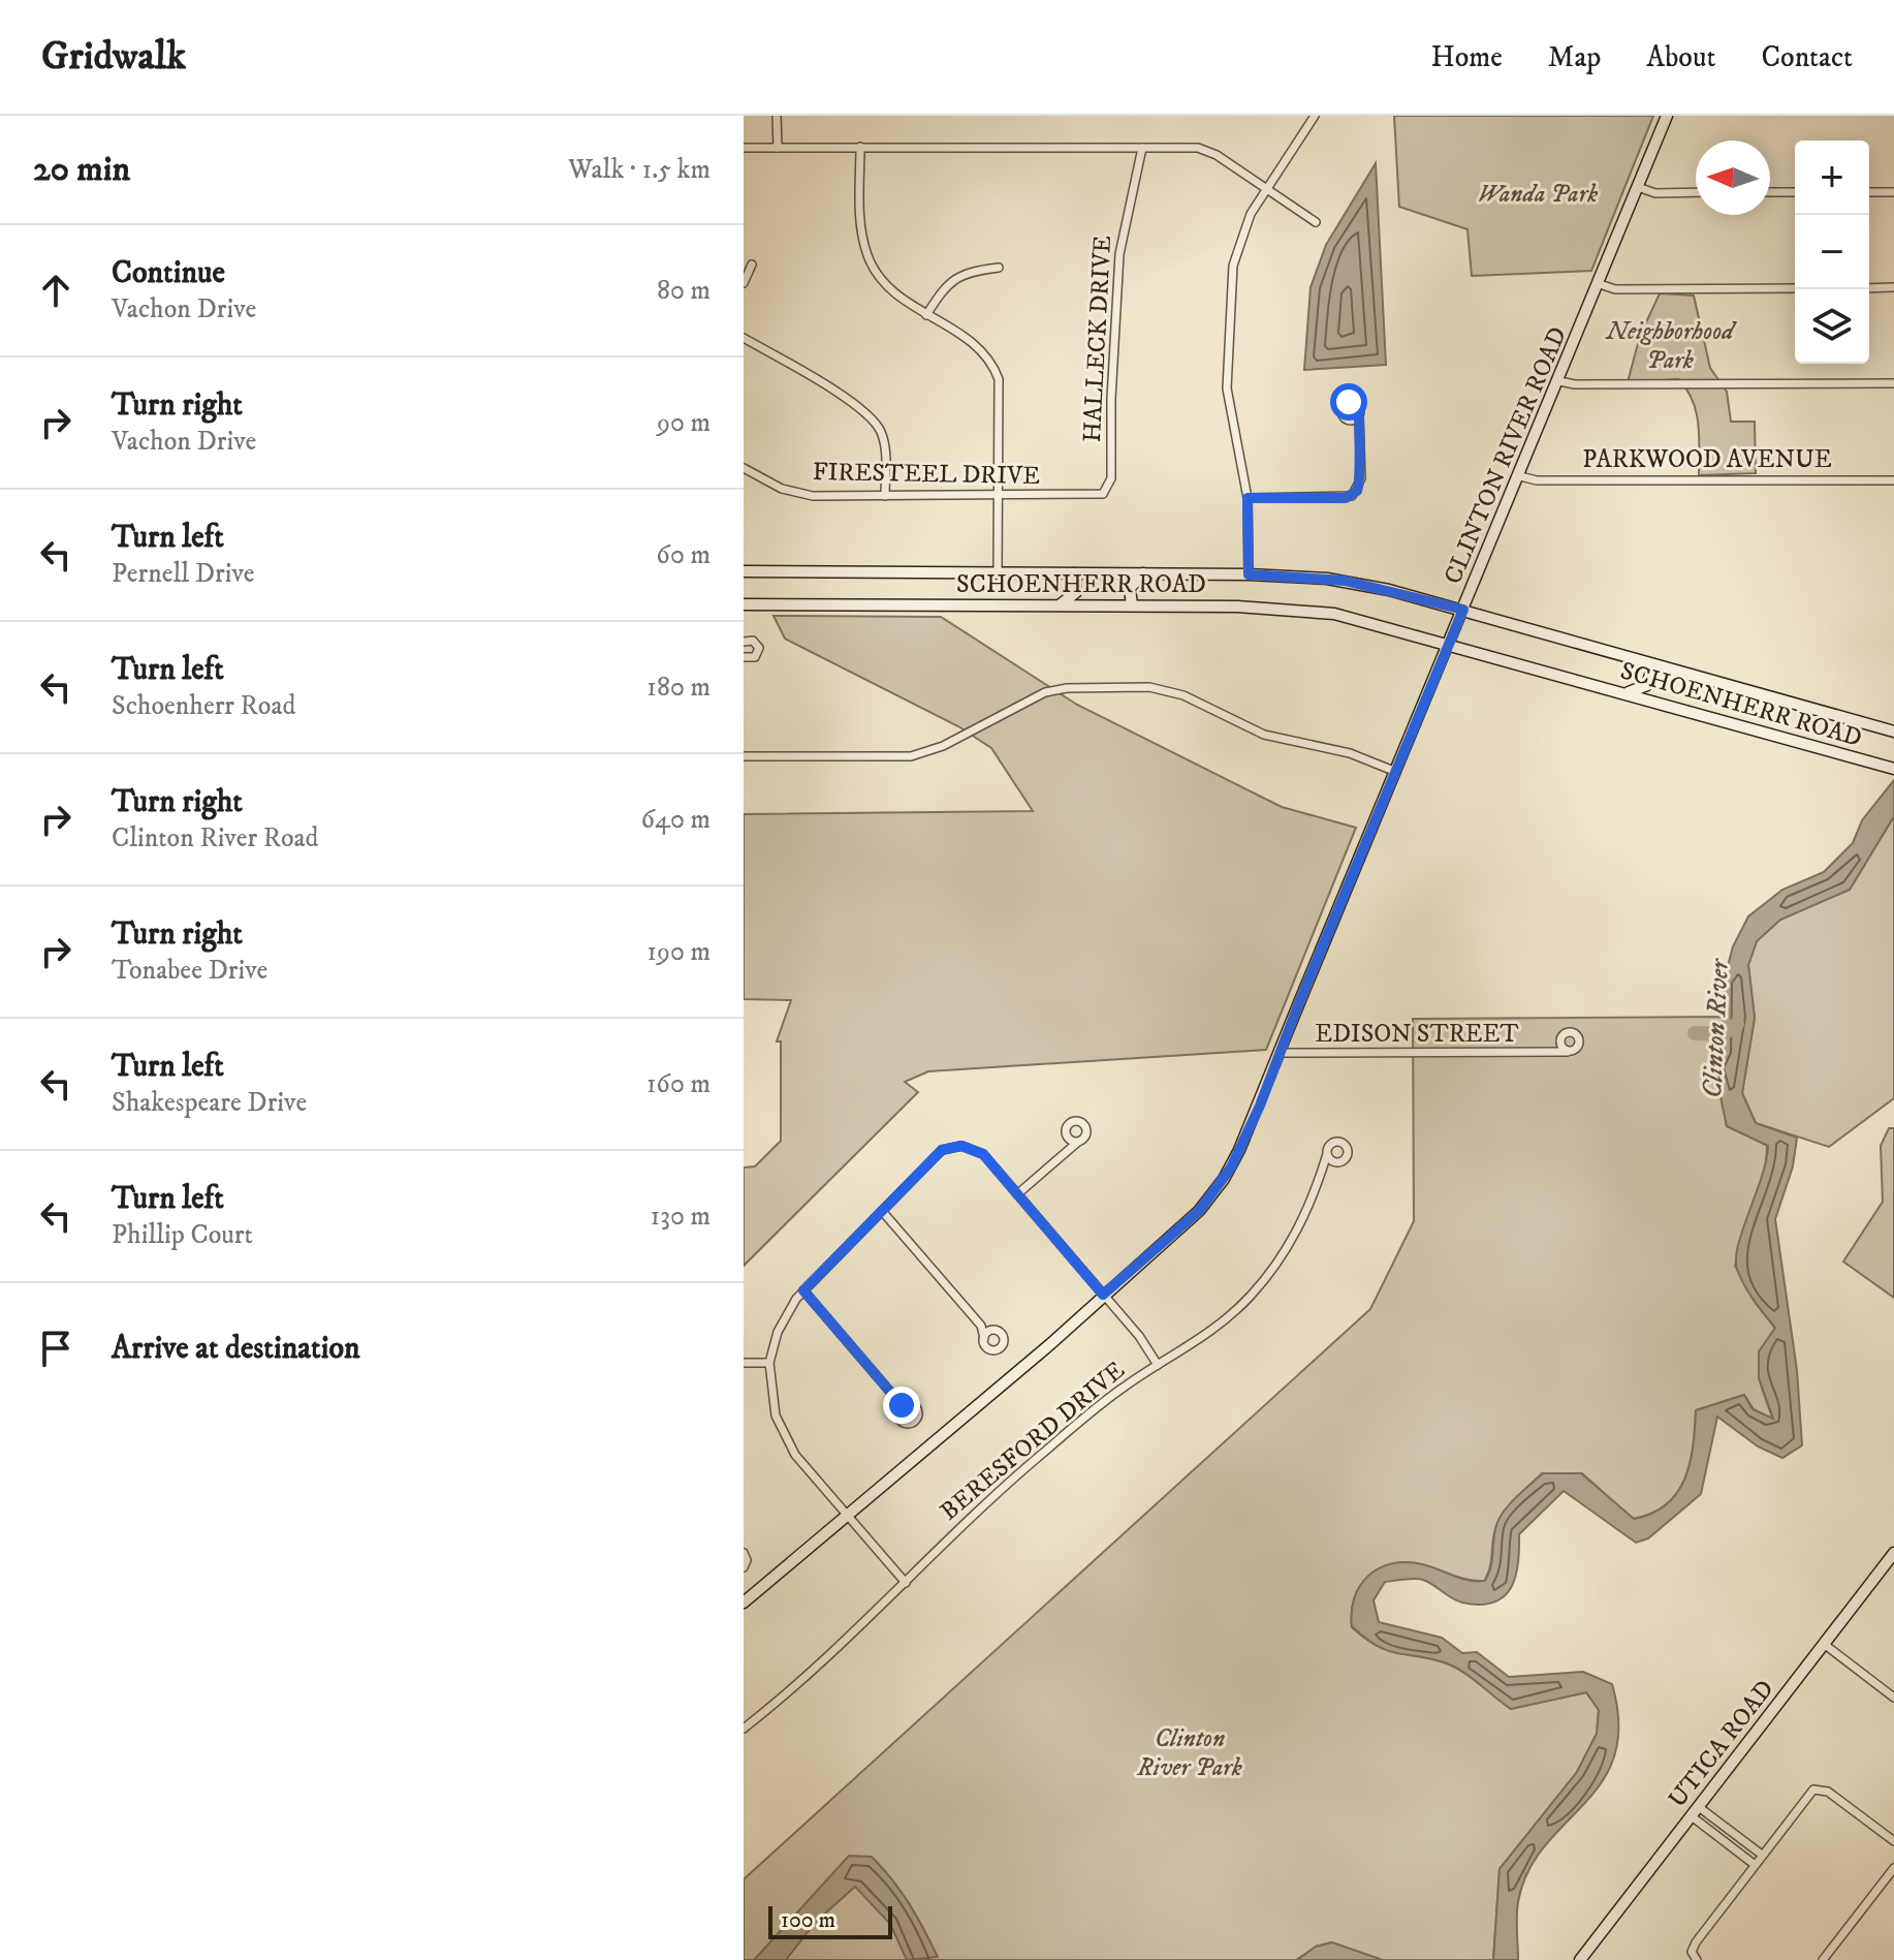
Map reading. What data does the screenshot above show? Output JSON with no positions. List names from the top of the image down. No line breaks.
{"streets":{"main road":["CLINTON RIVER ROAD","SCHOENHERR ROAD","UTICA ROAD"],"street":["HALLECK DRIVE","PARKWOOD AVENUE","FIRESTEEL DRIVE","EDISON STREET","BERESFORD DRIVE"]},"crossings":[["HALLECK DRIVE","FIRESTEEL DRIVE"],["CLINTON RIVER ROAD","PARKWOOD AVENUE"],["CLINTON RIVER ROAD","SCHOENHERR ROAD"],["CLINTON RIVER ROAD","EDISON STREET"]],"water":["Clinton River"],"parks":["Wanda Park","Neighborhood Park","Clinton River Park"],"scale_bar":"100 m","north":"left","page":{"header":"Gridwalk","nav":["Home","Map","About","Contact"],"heading":["20 min","Walk · 1.5 km"],"map_buttons":["+","−"],"list":[["Continue","Vachon Drive","80 m"],["Turn right","Vachon Drive","90 m"],["Turn left","Pernell Drive","60 m"],["Turn left","Schoenherr Road","180 m"],["Turn right","Clinton River Road","640 m"],["Turn right","Tonabee Drive","190 m"],["Turn left","Shakespeare Drive","160 m"],["Turn left","Phillip Court","130 m"],"Arrive at destination"],"scale":"100 m"}}
